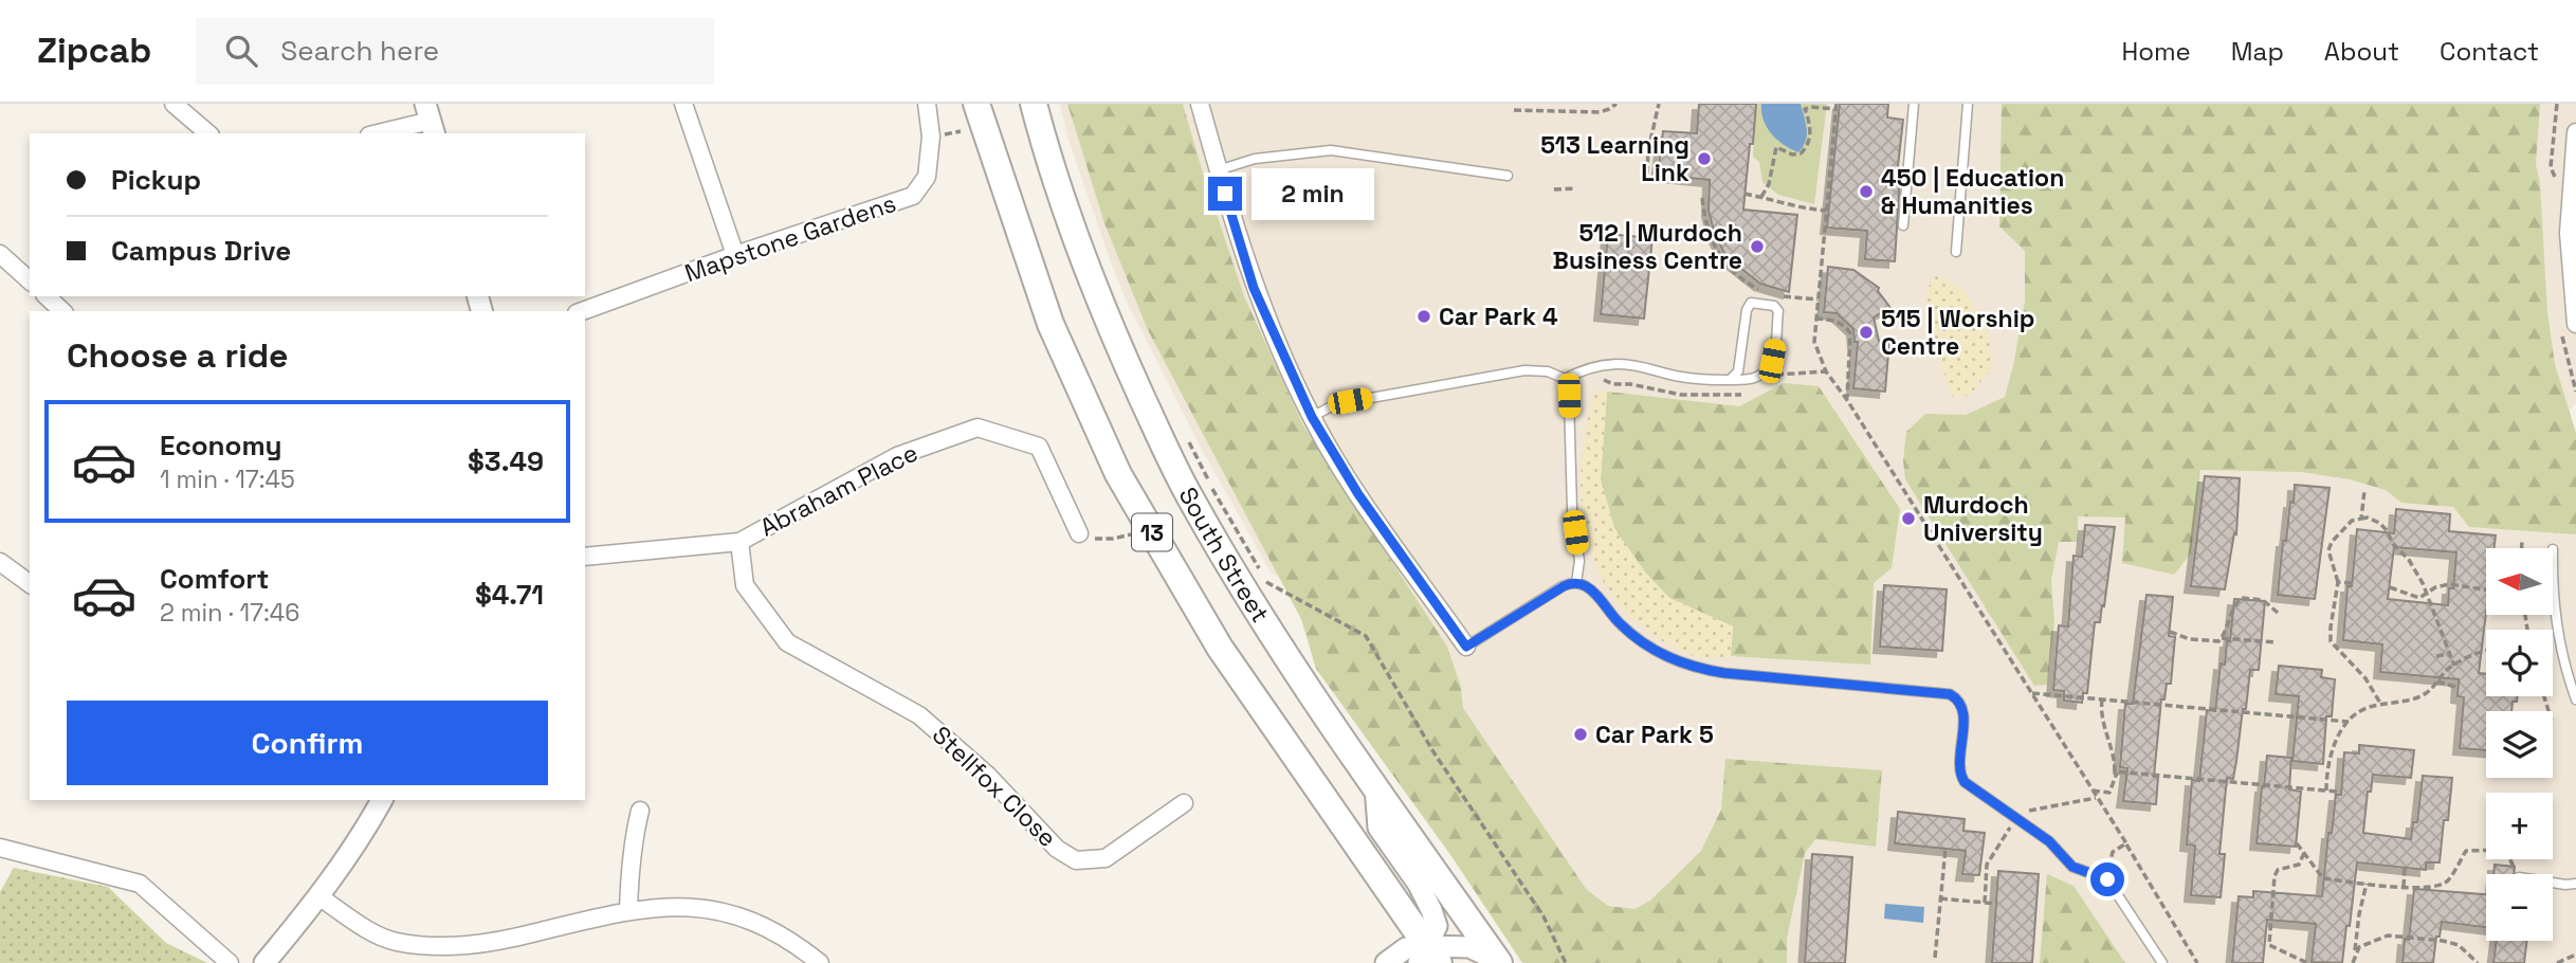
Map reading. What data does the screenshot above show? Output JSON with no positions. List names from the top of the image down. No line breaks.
{"streets":{"highway":["13","South Street"],"street":["Mapstone Gardens","Abraham Place","Stellfox Close"]},"crossings":[["Abraham Place","Stellfox Close"]],"places":["513 Learning Link","450 | Education & Humanities","512 | Murdoch Business Centre","Car Park 4","515 | Worship Centre","Murdoch University","Car Park 5"],"north":"left","page":{"header":"Zipcab","search":"Search here","nav":["Home","Map","About","Contact"],"banner":["Pickup","Campus Drive"],"bubble":"2 min","heading":"Choose a ride","list":[{"name":"Economy","note":"1 min · 17:45","value":"$3.49"},{"name":"Comfort","note":"2 min · 17:46","value":"$4.71"}],"map_buttons":["+","−"],"buttons":"Confirm"}}
